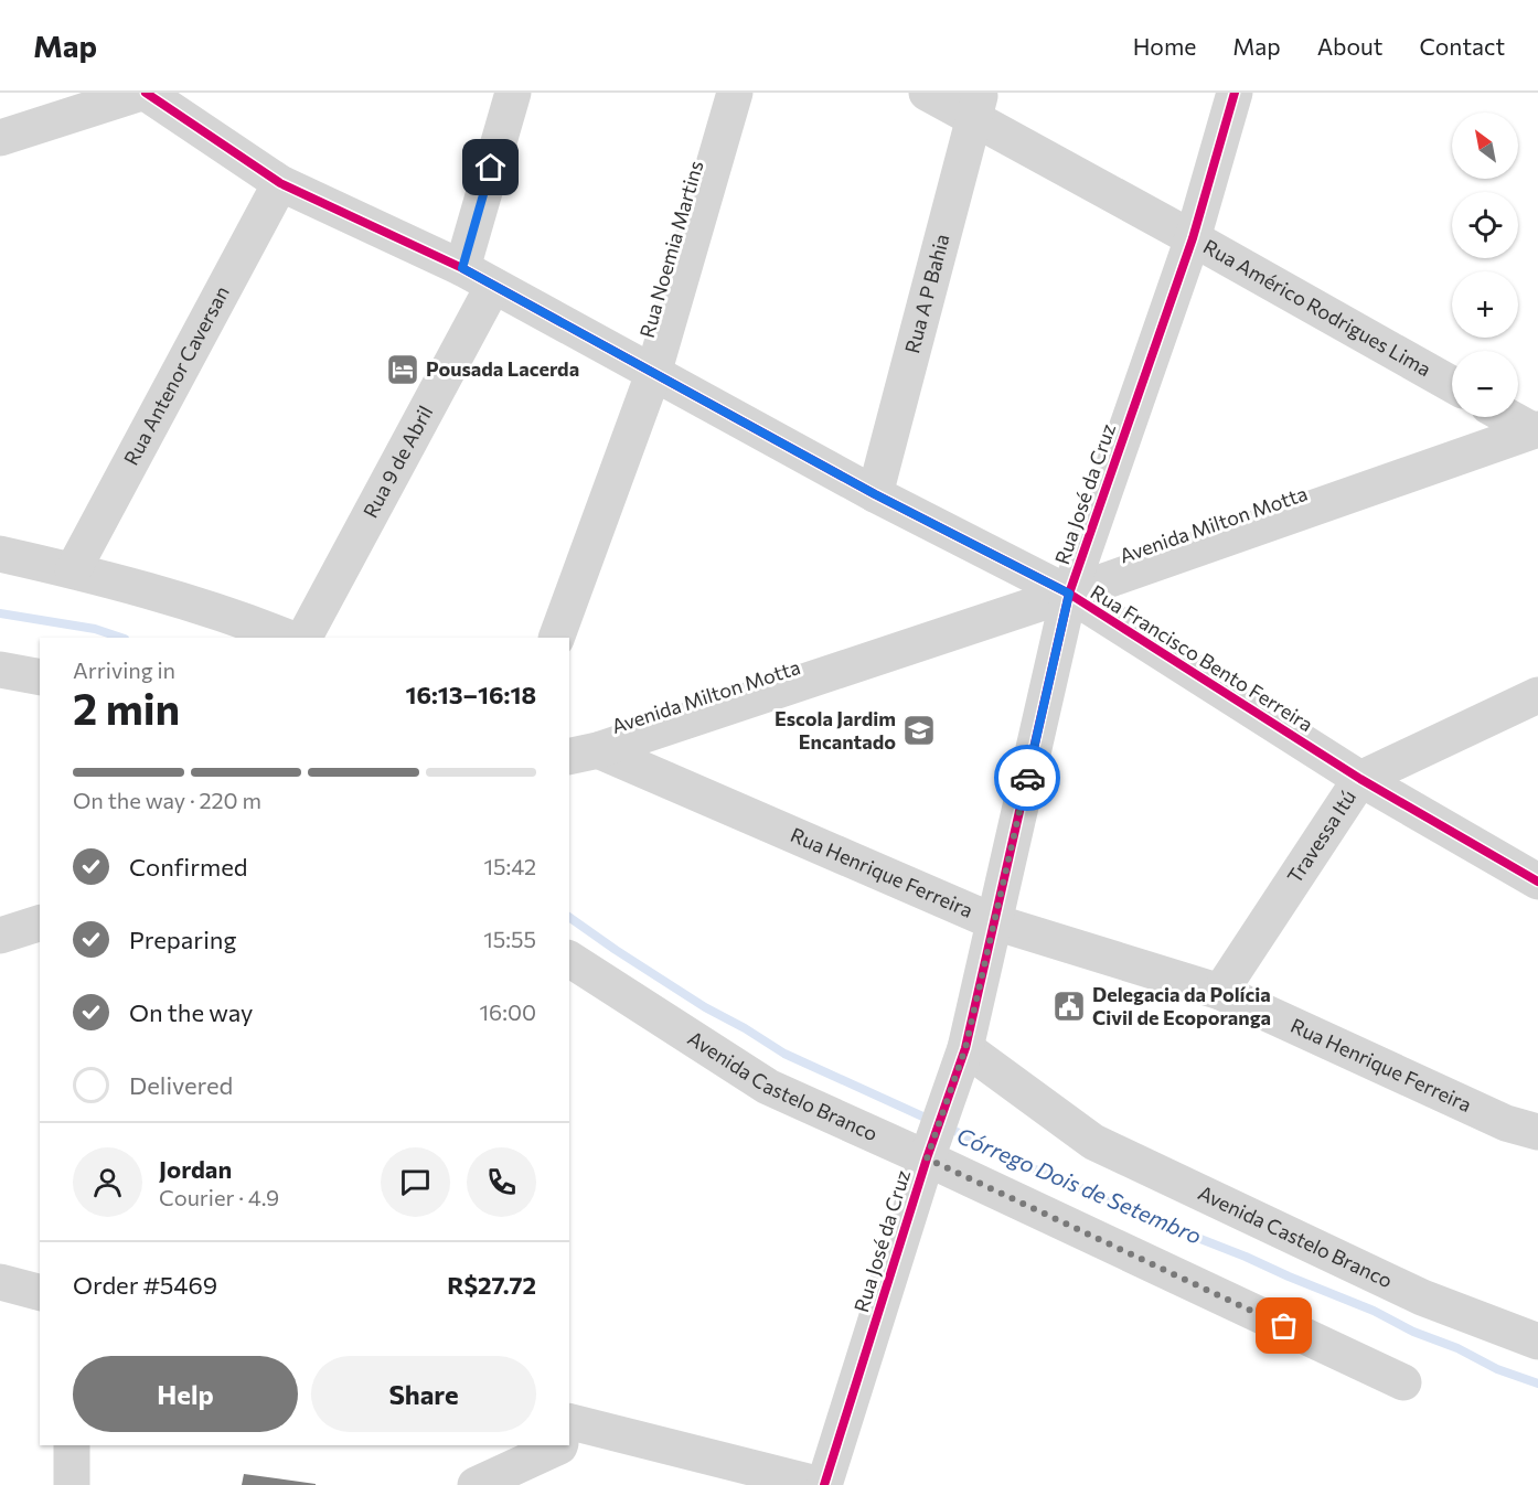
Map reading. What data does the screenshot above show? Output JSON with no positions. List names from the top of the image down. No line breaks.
{"streets":{"street":["Rua Noemia Martins","Rua A P Bahia","Rua Américo Rodrigues Lima","Rua Antenor Caversan","Rua 9 de Abril","Rua José da Cruz","Avenida Milton Motta","Rua Francisco Bento Ferreira","Travessa Itú","Rua Henrique Ferreira","Avenida Castelo Branco"]},"crossings":[["Rua Noemia Martins","Rua Francisco Bento Ferreira"],["Rua A P Bahia","Rua Américo Rodrigues Lima"],["Rua A P Bahia","Rua Francisco Bento Ferreira"],["Rua Américo Rodrigues Lima","Rua José da Cruz"],["Rua Antenor Caversan","Rua Francisco Bento Ferreira"],["Rua 9 de Abril","Rua Francisco Bento Ferreira"],["Rua José da Cruz","Avenida Milton Motta"],["Rua José da Cruz","Rua Francisco Bento Ferreira"],["Rua José da Cruz","Rua Henrique Ferreira"],["Rua José da Cruz","Avenida Castelo Branco"],["Avenida Milton Motta","Rua Francisco Bento Ferreira"],["Avenida Milton Motta","Rua Henrique Ferreira"],["Rua Francisco Bento Ferreira","Travessa Itú"],["Travessa Itú","Rua Henrique Ferreira"]],"water":["Córrego Dois de Setembro"],"places":{"hotel":["Pousada Lacerda"],"school or university":["Escola Jardim Encantado"],"public building":["Delegacia da Polícia Civil de Ecoporanga"]},"north":"top left","page":{"header":"Map","nav":["Home","Map","About","Contact"],"map_buttons":["+","−"],"heading":["2 min","Arriving in","16:13–16:18"],"panel":["Jordan","Courier · 4.9","Order #5469","R$27.72"],"bar":"On the way · 220 m","list":[["Confirmed","15:42"],["Preparing","15:55"],["On the way","16:00"],"Delivered"],"buttons":["Help","Share"]}}
